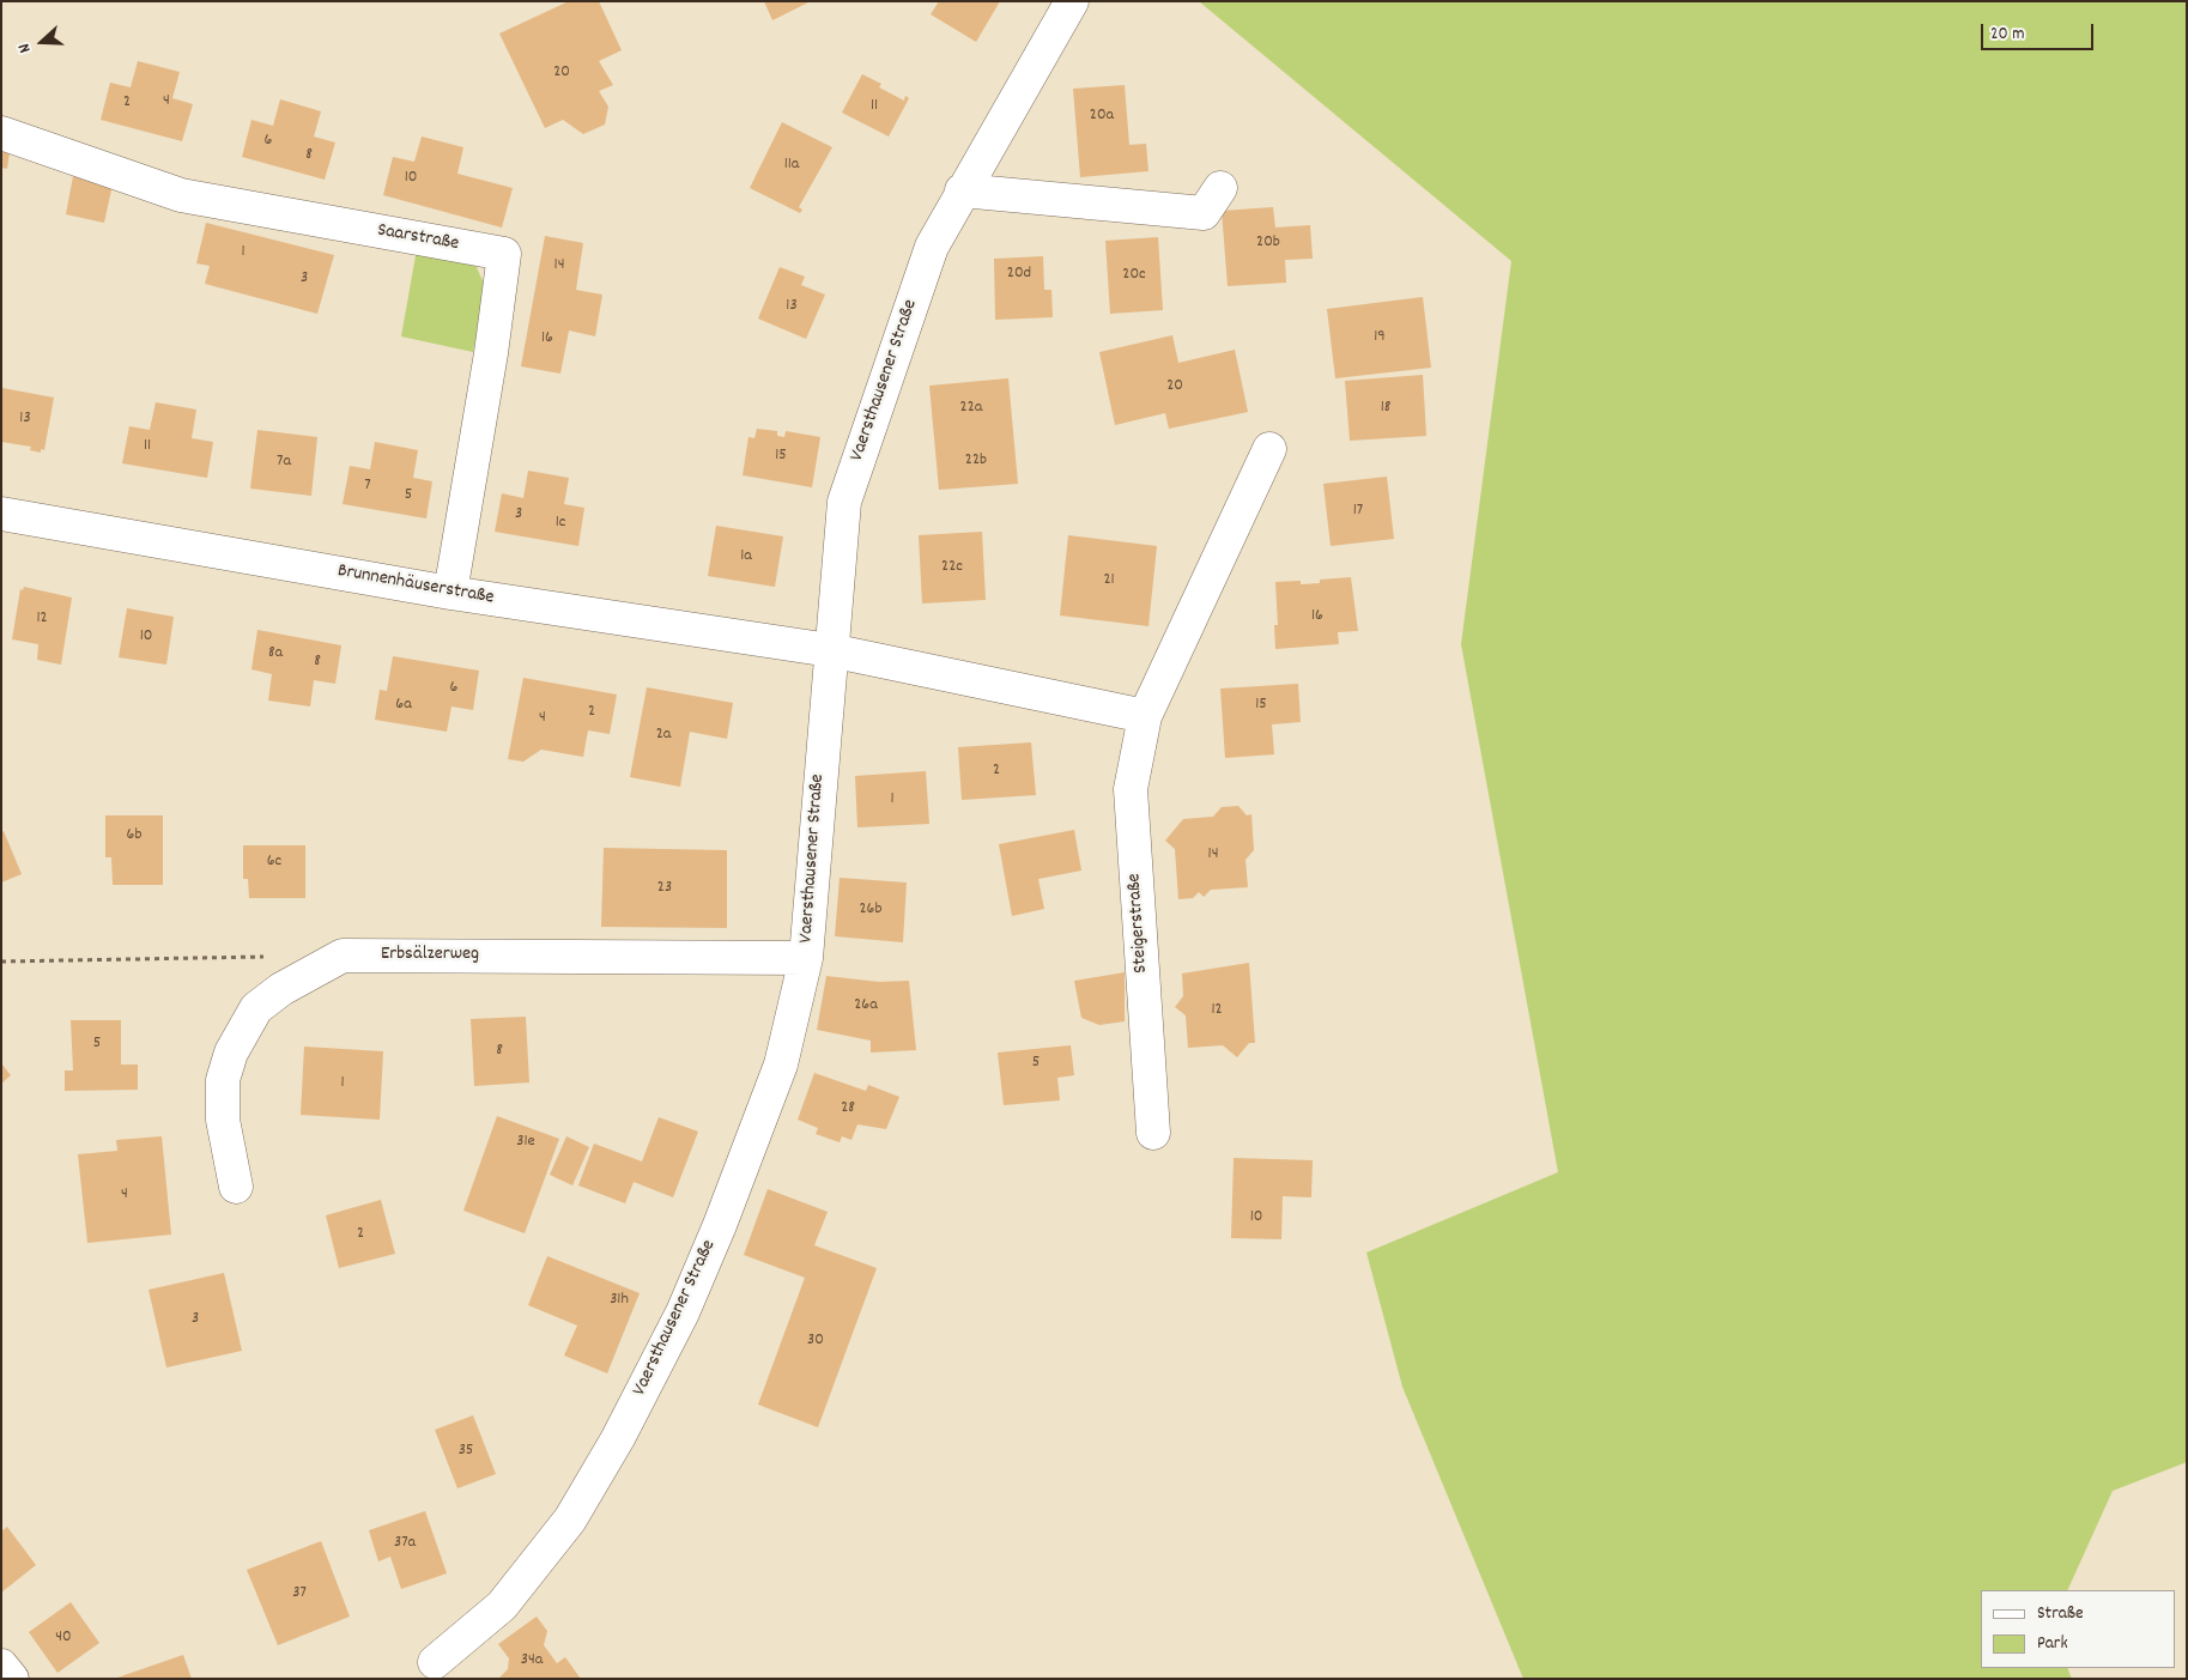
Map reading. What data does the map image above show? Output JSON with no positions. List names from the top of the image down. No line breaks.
{"streets":{"street":["Saarstraße","Vaersthausener Straße","Brunnenhäuserstraße","Steigerstraße","Erbsälzerweg"]},"crossings":[["Saarstraße","Brunnenhäuserstraße"],["Vaersthausener Straße","Brunnenhäuserstraße"],["Vaersthausener Straße","Erbsälzerweg"]],"house_numbers":["20","4","2","11","20a","6","8","11a","10","20b","1","14","20d","20c","3","13","19","16","20","22a","18","13","11","15","22b","7a","7","5","17","3","1c","1a","22c","21","16","12","10","8a","8","6","6a","15","2","4","2a","2","1","6b","14","6c","23","26b","26a","12","5","8","5","1","28","31e","4","10","2","31h","3","30","35","37a","37","40","34a"],"legend":["Straße","Park"],"scale_bar":"20 m","north":"left"}
